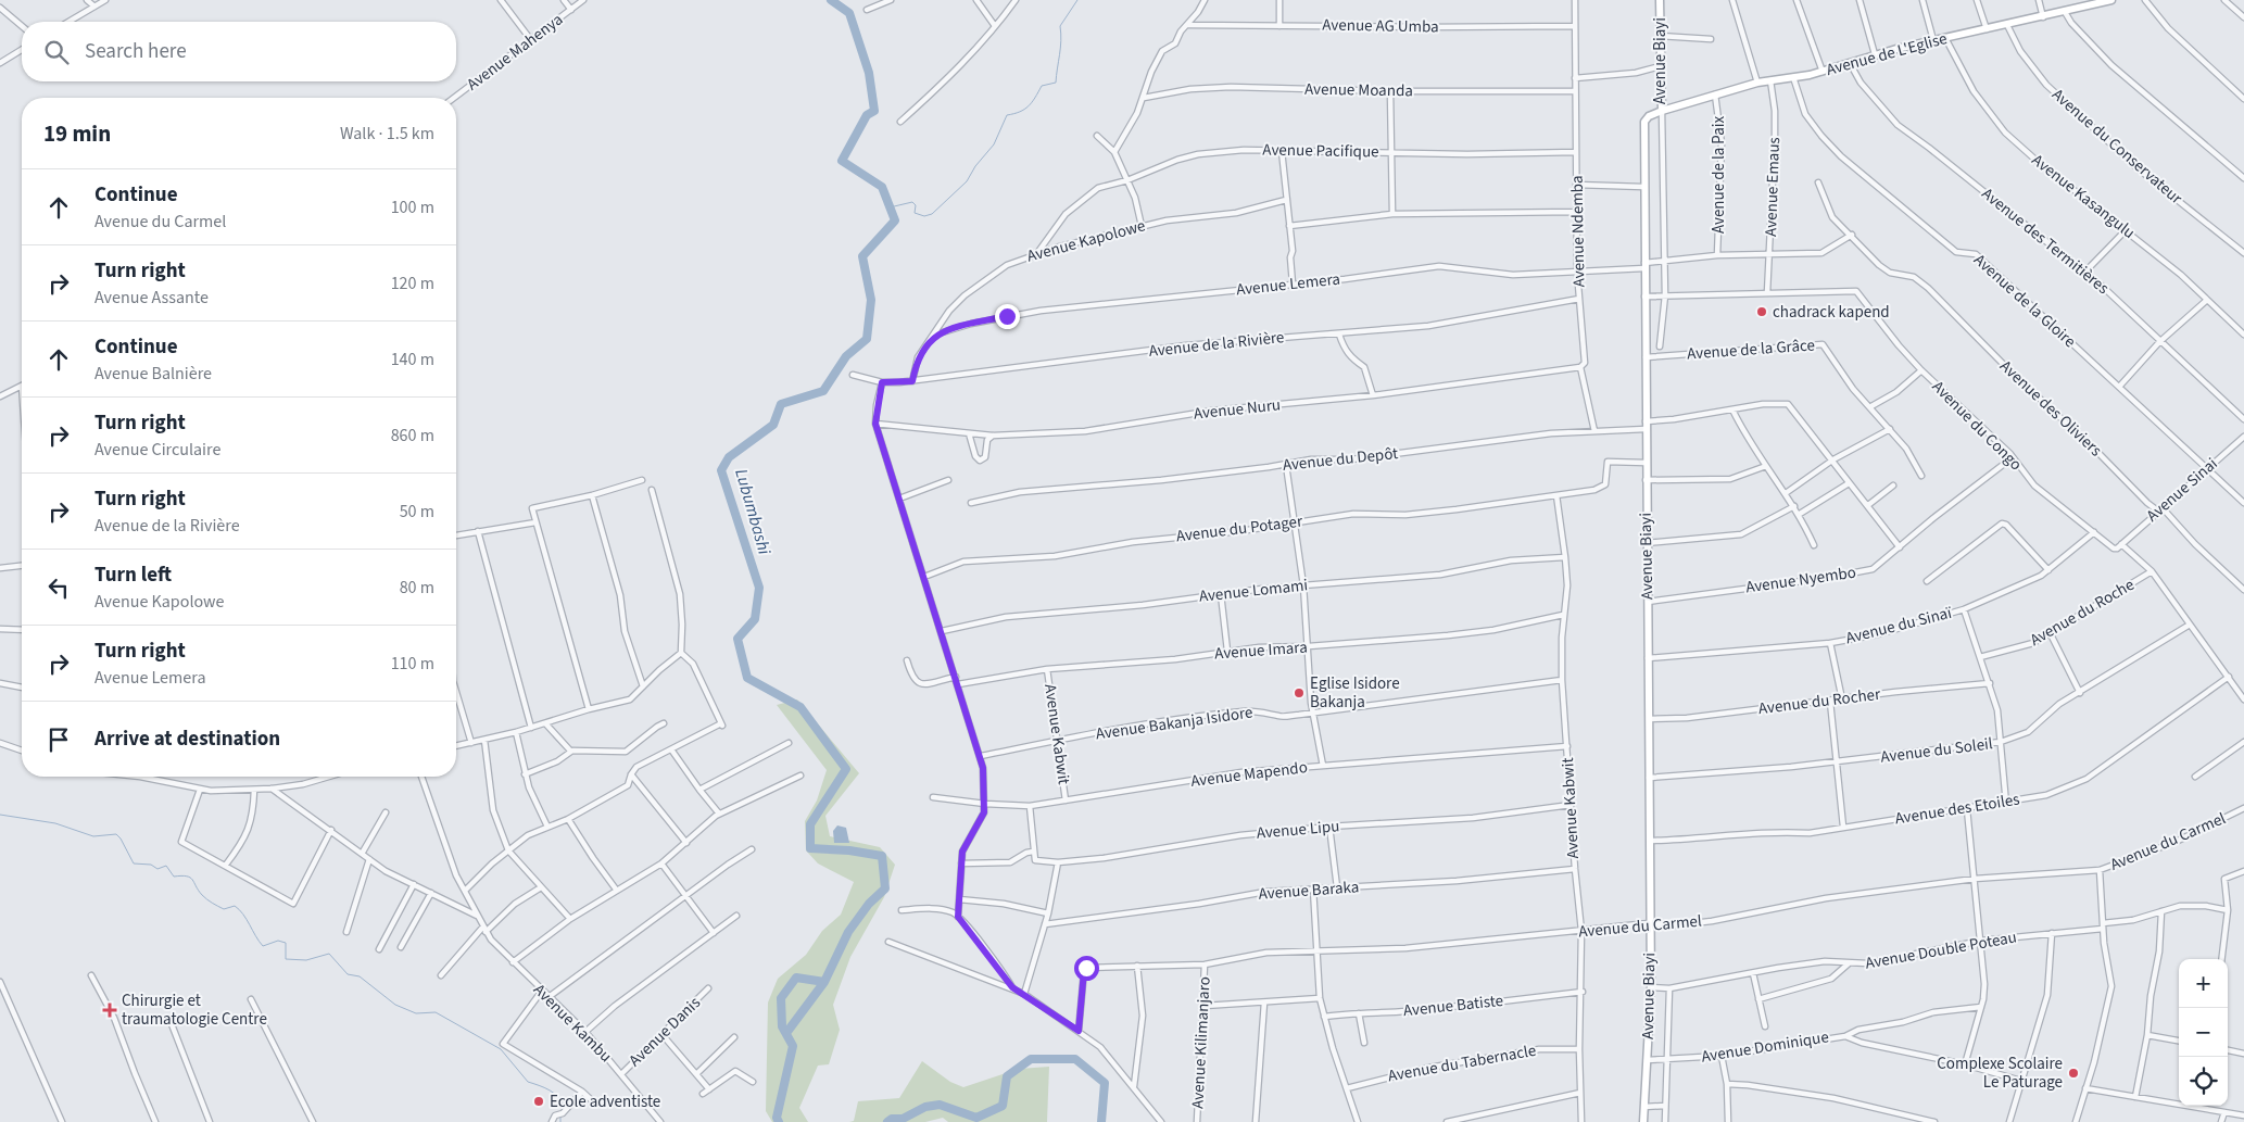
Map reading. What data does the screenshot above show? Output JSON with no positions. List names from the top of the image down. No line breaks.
{"streets":{"street":["Avenue AG Umba","Avenue Mahenya","Avenue de L'Eglise","Avenue Biayi","Avenue Moanda","Avenue du Conservateur","Avenue Pacifique","Avenue de la Paix","Avenue Emaus","Avenue Kasangulu","Avenue Ndemba","Avenue Kapolowe","Avenue des Termitières","Avenue Lemera","Avenue de la Gloire","Avenue de la Rivière","Avenue de la Grâce","Avenue des Oliviers","Avenue Nuru","Avenue du Congo","Avenue du Depôt","Avenue Sinai","Avenue du Potager","Avenue Nyembo","Avenue Lomami","Avenue du Roche","Avenue du Sinaï","Avenue Imara","Avenue du Rocher","Avenue Bakanja Isidore","Avenue Kabwit","Avenue du Soleil","Avenue Mapendo","Avenue des Etoiles","Avenue Lipu","Avenue du Carmel","Avenue Baraka","Avenue Double Poteau","Avenue Batiste","Avenue Kambu","Avenue Danis","Avenue Kilimanjaro","Avenue Dominique","Avenue du Tabernacle"]},"crossings":[["Avenue AG Umba","Avenue Ndemba"],["Avenue de L'Eglise","Avenue Biayi"],["Avenue de L'Eglise","Avenue du Conservateur"],["Avenue de L'Eglise","Avenue de la Paix"],["Avenue de L'Eglise","Avenue Emaus"],["Avenue de L'Eglise","Avenue Kasangulu"],["Avenue de L'Eglise","Avenue des Termitières"],["Avenue de L'Eglise","Avenue de la Gloire"],["Avenue Biayi","Avenue Lemera"],["Avenue Biayi","Avenue de la Grâce"],["Avenue Biayi","Avenue du Congo"],["Avenue Biayi","Avenue du Depôt"],["Avenue Biayi","Avenue du Potager"],["Avenue Biayi","Avenue Nyembo"],["Avenue Biayi","Avenue du Sinaï"],["Avenue Biayi","Avenue du Rocher"],["Avenue Biayi","Avenue du Soleil"],["Avenue Biayi","Avenue des Etoiles"],["Avenue Biayi","Avenue du Carmel"],["Avenue Biayi","Avenue Double Poteau"],["Avenue Biayi","Avenue Dominique"],["Avenue Moanda","Avenue Ndemba"],["Avenue Pacifique","Avenue Ndemba"],["Avenue Pacifique","Avenue Kapolowe"],["Avenue Emaus","Avenue du Congo"],["Avenue Ndemba","Avenue Lemera"],["Avenue Ndemba","Avenue de la Rivière"],["Avenue Ndemba","Avenue Nuru"],["Avenue Ndemba","Avenue du Depôt"],["Avenue Kapolowe","Avenue Lemera"],["Avenue Kapolowe","Avenue de la Rivière"],["Avenue de la Gloire","Avenue Sinai"],["Avenue des Oliviers","Avenue Sinai"],["Avenue du Congo","Avenue Sinai"],["Avenue du Congo","Avenue Nyembo"],["Avenue du Congo","Avenue du Roche"],["Avenue du Congo","Avenue du Sinaï"],["Avenue du Congo","Avenue du Soleil"],["Avenue du Congo","Avenue des Etoiles"],["Avenue du Potager","Avenue Kabwit"],["Avenue Lomami","Avenue Kabwit"],["Avenue Imara","Avenue Kabwit"],["Avenue Bakanja Isidore","Avenue Kabwit"],["Avenue Kabwit","Avenue Mapendo"],["Avenue Kabwit","Avenue Lipu"],["Avenue Kabwit","Avenue du Carmel"],["Avenue Kabwit","Avenue Baraka"],["Avenue Kabwit","Avenue Batiste"],["Avenue Kabwit","Avenue du Tabernacle"],["Avenue du Carmel","Avenue Kilimanjaro"],["Avenue Kambu","Avenue Danis"]],"water":["Lubumbashi"],"places":{"other":["chadrack kapend","Eglise Isidore Bakanja","Complexe Scolaire Le Paturage","Ecole adventiste"],"health":["Chirurgie et traumatologie Centre"]},"page":{"search":"Search here","heading":["19 min","Walk · 1.5 km"],"list":[["Continue","Avenue du Carmel","100 m"],["Turn right","Avenue Assante","120 m"],["Continue","Avenue Balnière","140 m"],["Turn right","Avenue Circulaire","860 m"],["Turn right","Avenue de la Rivière","50 m"],["Turn left","Avenue Kapolowe","80 m"],["Turn right","Avenue Lemera","110 m"],"Arrive at destination"],"map_buttons":["+","−"]}}
